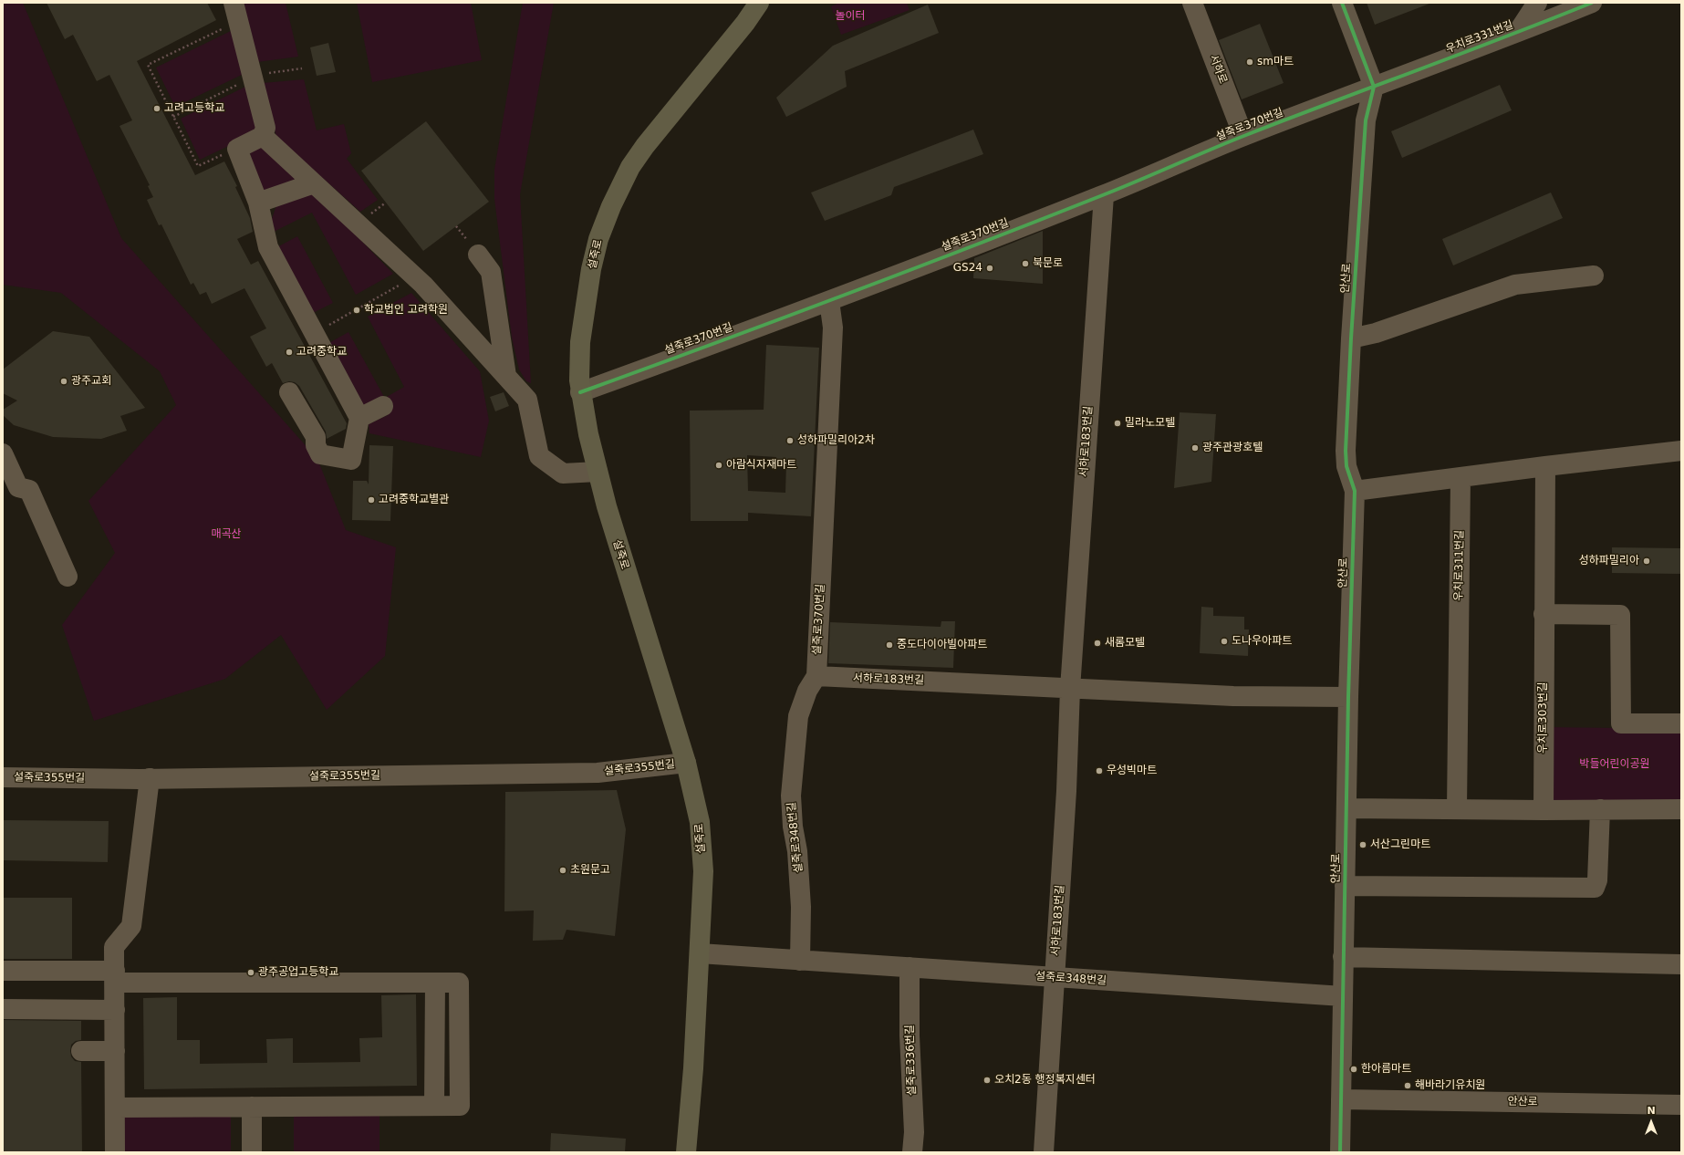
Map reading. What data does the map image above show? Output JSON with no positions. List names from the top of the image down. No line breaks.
{"streets":{"main road":["설죽로"],"street":["우치로331번길","서하로","설죽로370번길","안산로","서하로183번길","우치로311번길","우치로303번길","설죽로355번길","설죽로348번길","설죽로336번길"]},"crossings":[["우치로331번길","설죽로370번길"],["우치로331번길","안산로"],["서하로","설죽로370번길"],["설죽로370번길","설죽로"],["설죽로370번길","안산로"],["설죽로370번길","서하로183번길"],["설죽로370번길","설죽로348번길"],["설죽로","설죽로355번길"],["설죽로","설죽로348번길"],["안산로","설죽로348번길"],["서하로183번길","설죽로348번길"],["설죽로348번길","설죽로336번길"]],"parks":["놀이터","매곡산","박들어린이공원"],"places":["sm마트","고려고등학교","북문로","GS24","학교법인 고려학원","고려중학교","광주교회","밀라노모텔","성하파밀리아2차","광주관광호텔","아람식자재마트","고려중학교별관","성하파밀리아","도나우아파트","새롬모텔","중도다이아빌아파트","우성빅마트","서산그린마트","초원문고","광주공업고등학교","한아름마트","오치2동 행정복지센터","해바라기유치원"],"north":"top"}
